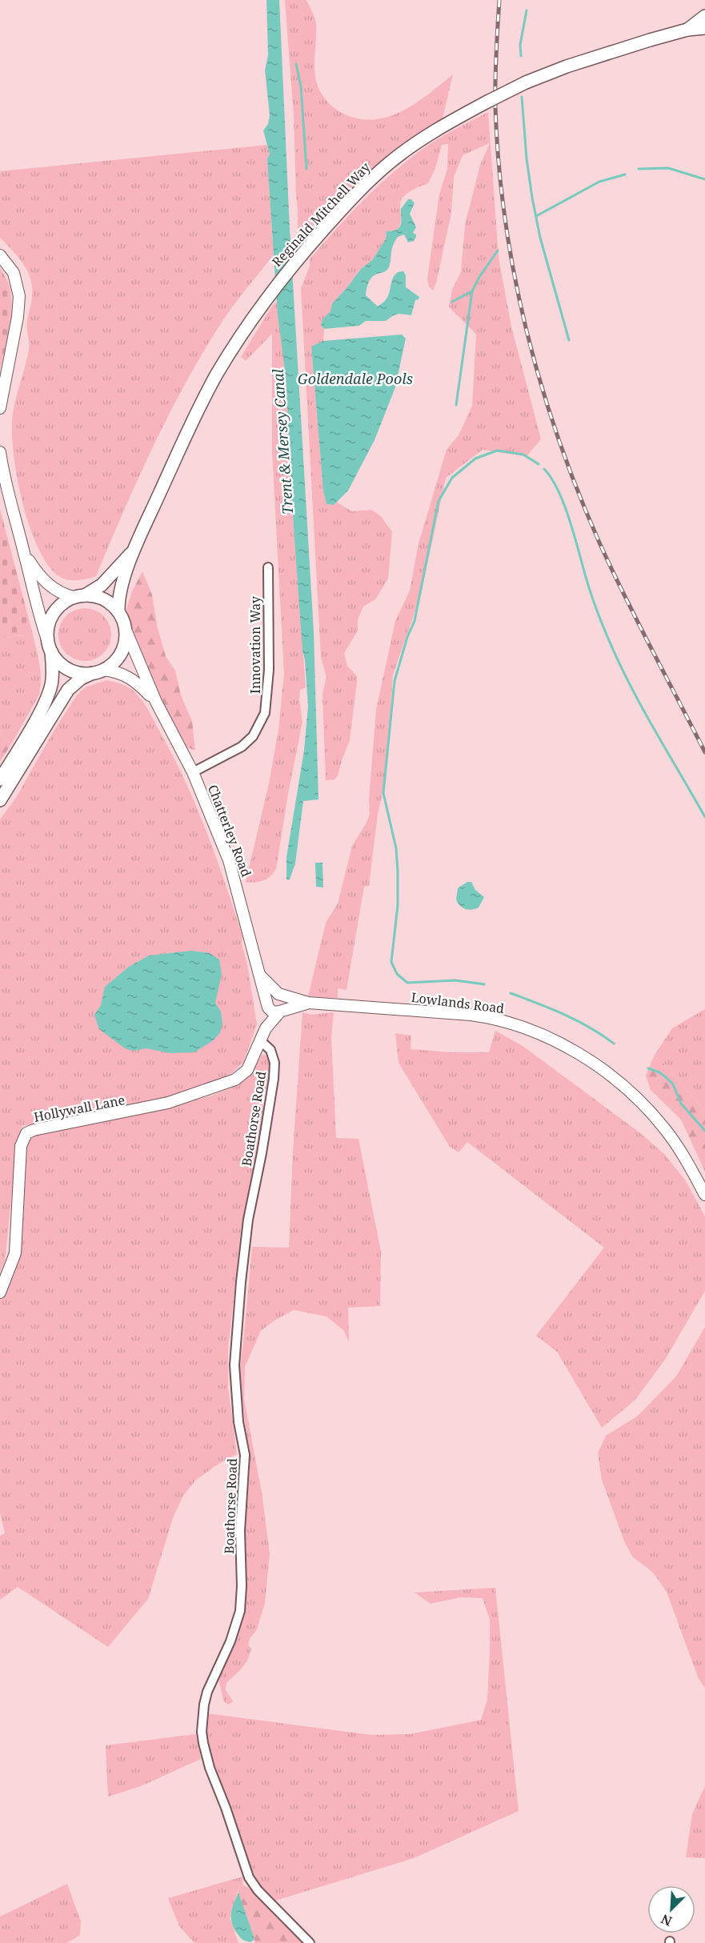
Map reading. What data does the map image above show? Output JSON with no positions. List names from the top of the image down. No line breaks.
{"streets":{"main road":["Reginald Mitchell Way"],"street":["Innovation Way","Chatterley Road","Lowlands Road","Hollywall Lane","Boathorse Road"]},"crossings":[["Reginald Mitchell Way","Chatterley Road"],["Innovation Way","Chatterley Road"],["Chatterley Road","Lowlands Road"],["Chatterley Road","Hollywall Lane"],["Lowlands Road","Hollywall Lane"],["Hollywall Lane","Boathorse Road"]],"water":["Goldendale Pools","Trent & Mersey Canal"],"north":"bottom left"}
